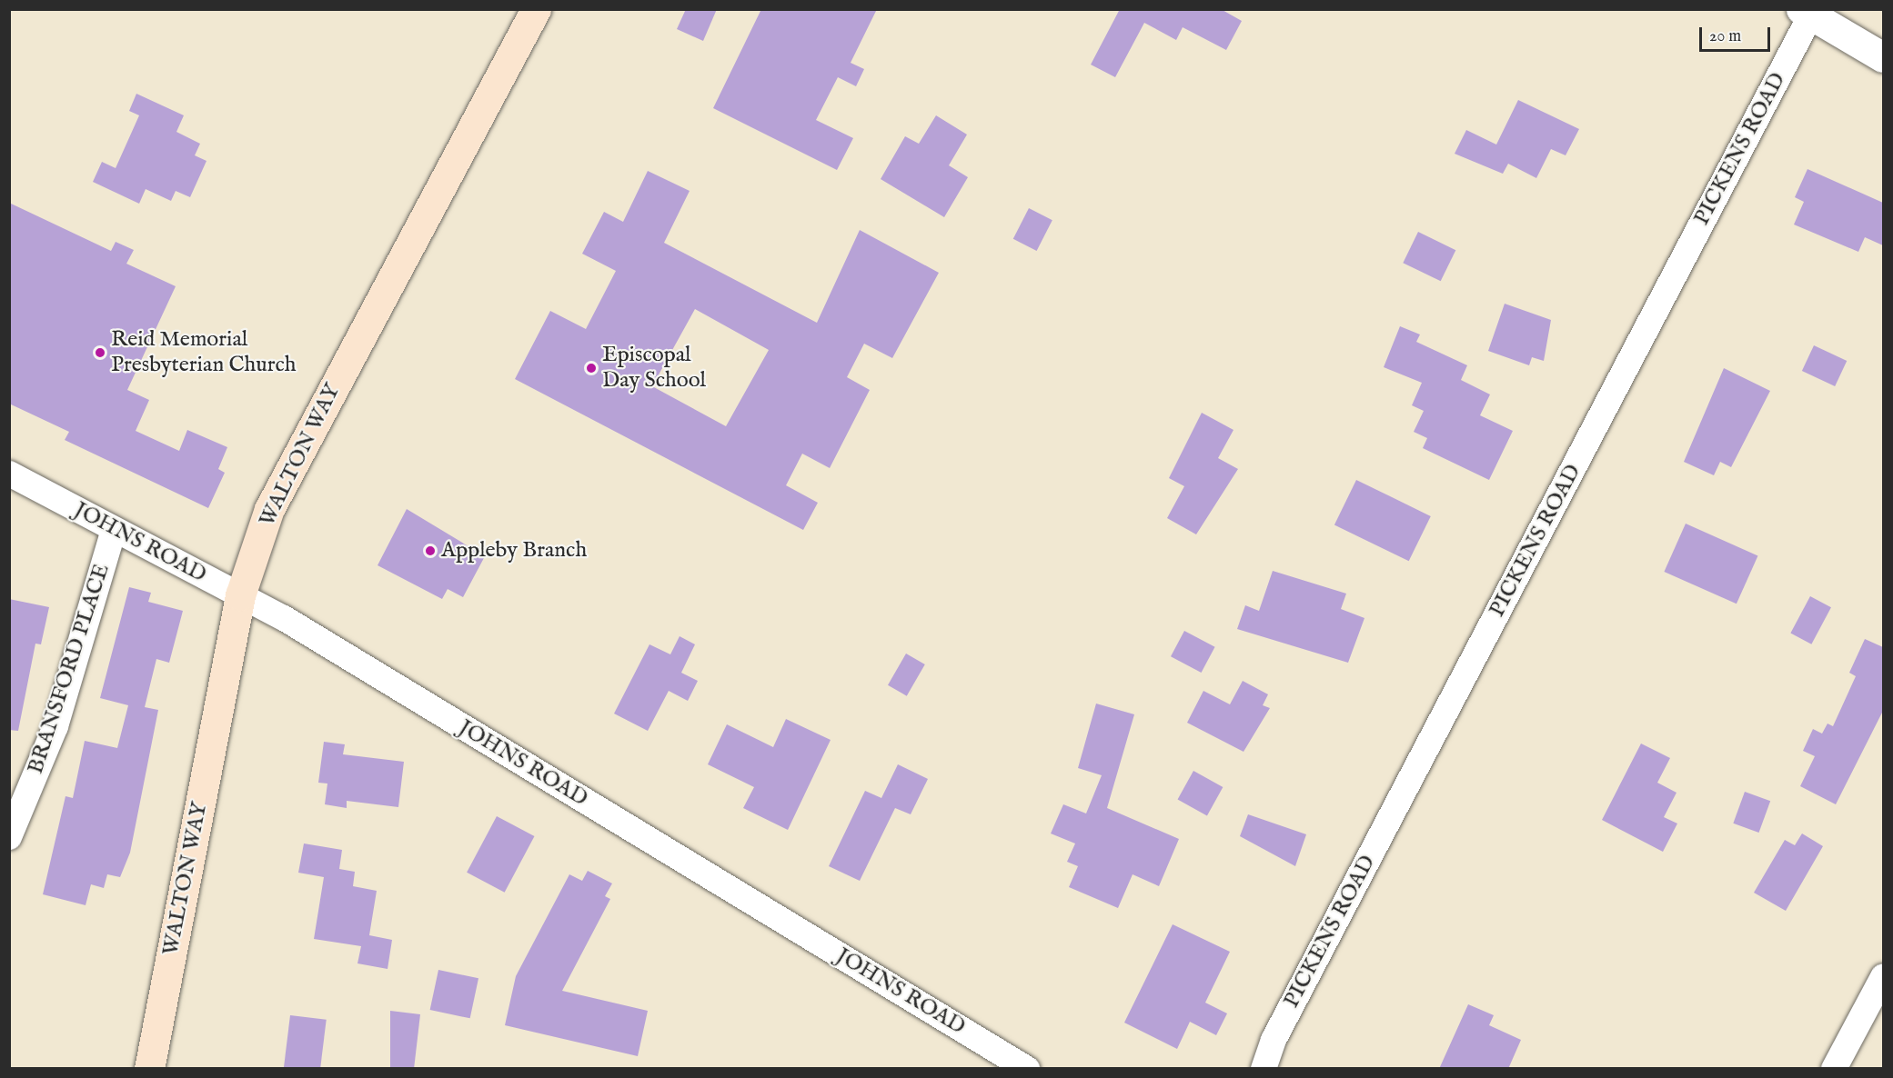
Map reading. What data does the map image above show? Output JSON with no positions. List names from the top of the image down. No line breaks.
{"streets":{"main road":["WALTON WAY"],"street":["PICKENS ROAD","JOHNS ROAD","BRANSFORD PLACE"]},"crossings":[["WALTON WAY","JOHNS ROAD"],["JOHNS ROAD","BRANSFORD PLACE"]],"places":["Reid Memorial Presbyterian Church","Episcopal Day School","Appleby Branch"],"scale_bar":"20 m"}
